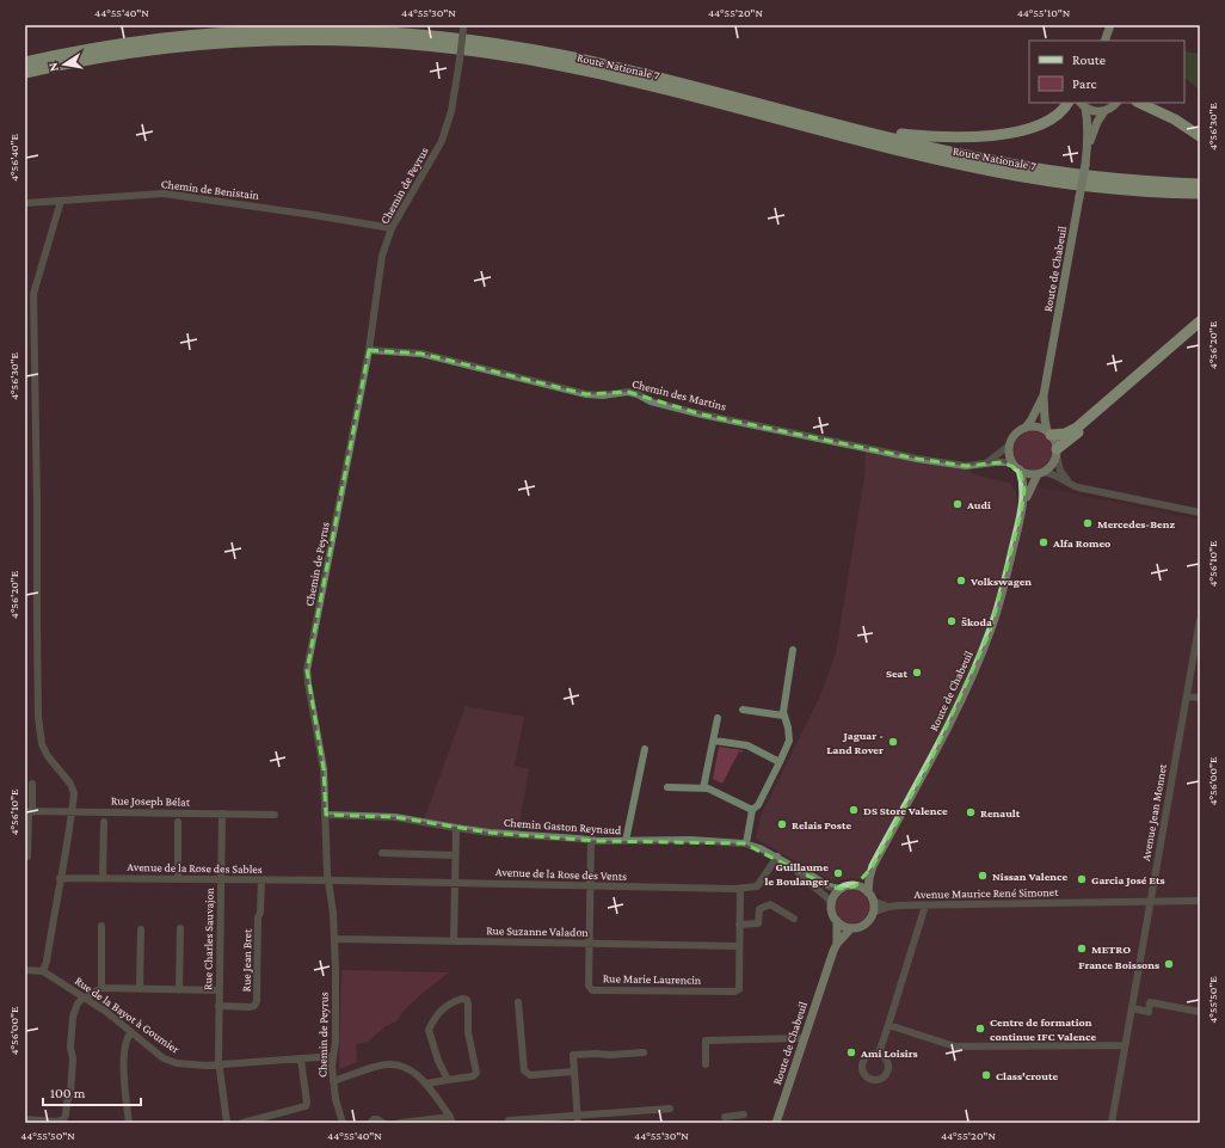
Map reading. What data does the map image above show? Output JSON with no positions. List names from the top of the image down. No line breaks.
{"streets":{"highway":["Route Nationale 7"],"main road":["Route de Chabeuil"],"street":["Chemin de Peyrus","Chemin de Benistain","Chemin des Martins","Rue Joseph Bélat","Avenue Jean Monnet","Chemin Gaston Reynaud","Avenue de la Rose des Sables","Avenue de la Rose des Vents","Avenue Maurice René Simonet","Rue Suzanne Valadon","Rue Charles Sauvajon","Rue Jean Bret","Rue Marie Laurencin","Rue de la Bayot à Goumier"]},"crossings":[["Chemin de Peyrus","Chemin de Benistain"],["Chemin de Peyrus","Chemin des Martins"],["Chemin de Peyrus","Chemin Gaston Reynaud"],["Chemin de Peyrus","Avenue de la Rose des Sables"],["Chemin de Peyrus","Avenue de la Rose des Vents"],["Chemin de Peyrus","Rue Suzanne Valadon"],["Chemin de Peyrus","Rue de la Bayot à Goumier"],["Route de Chabeuil","Chemin Gaston Reynaud"],["Route de Chabeuil","Avenue Maurice René Simonet"],["Rue Joseph Bélat","Rue Charles Sauvajon"],["Avenue Jean Monnet","Avenue Maurice René Simonet"],["Chemin Gaston Reynaud","Avenue de la Rose des Vents"],["Chemin Gaston Reynaud","Avenue Maurice René Simonet"],["Chemin Gaston Reynaud","Rue Marie Laurencin"],["Avenue de la Rose des Sables","Avenue de la Rose des Vents"],["Avenue de la Rose des Sables","Rue Charles Sauvajon"],["Avenue de la Rose des Sables","Rue Jean Bret"],["Avenue de la Rose des Vents","Rue Marie Laurencin"],["Rue Suzanne Valadon","Rue Marie Laurencin"],["Rue Charles Sauvajon","Rue Jean Bret"],["Rue Charles Sauvajon","Rue de la Bayot à Goumier"]],"places":["Audi","Mercedes-Benz","Alfa Romeo","Volkswagen","Škoda","Seat","Jaguar - Land Rover","DS Store Valence","Renault","Relais Poste","Guillaume le Boulanger","Nissan Valence","Garcia José Ets","METRO","France Boissons","Centre de formation continue IFC Valence","Ami Loisirs","Class'croute"],"legend":["Route","Parc"],"scale_bar":"100 m","north":"left","coordinates":["44°55'40\"N","44°55'30\"N","44°55'20\"N","44°55'10\"N","4°56'30\"E","4°56'40\"E","4°56'20\"E","4°56'10\"E","4°56'00\"E","4°55'50\"E","44°55'50\"N"]}
